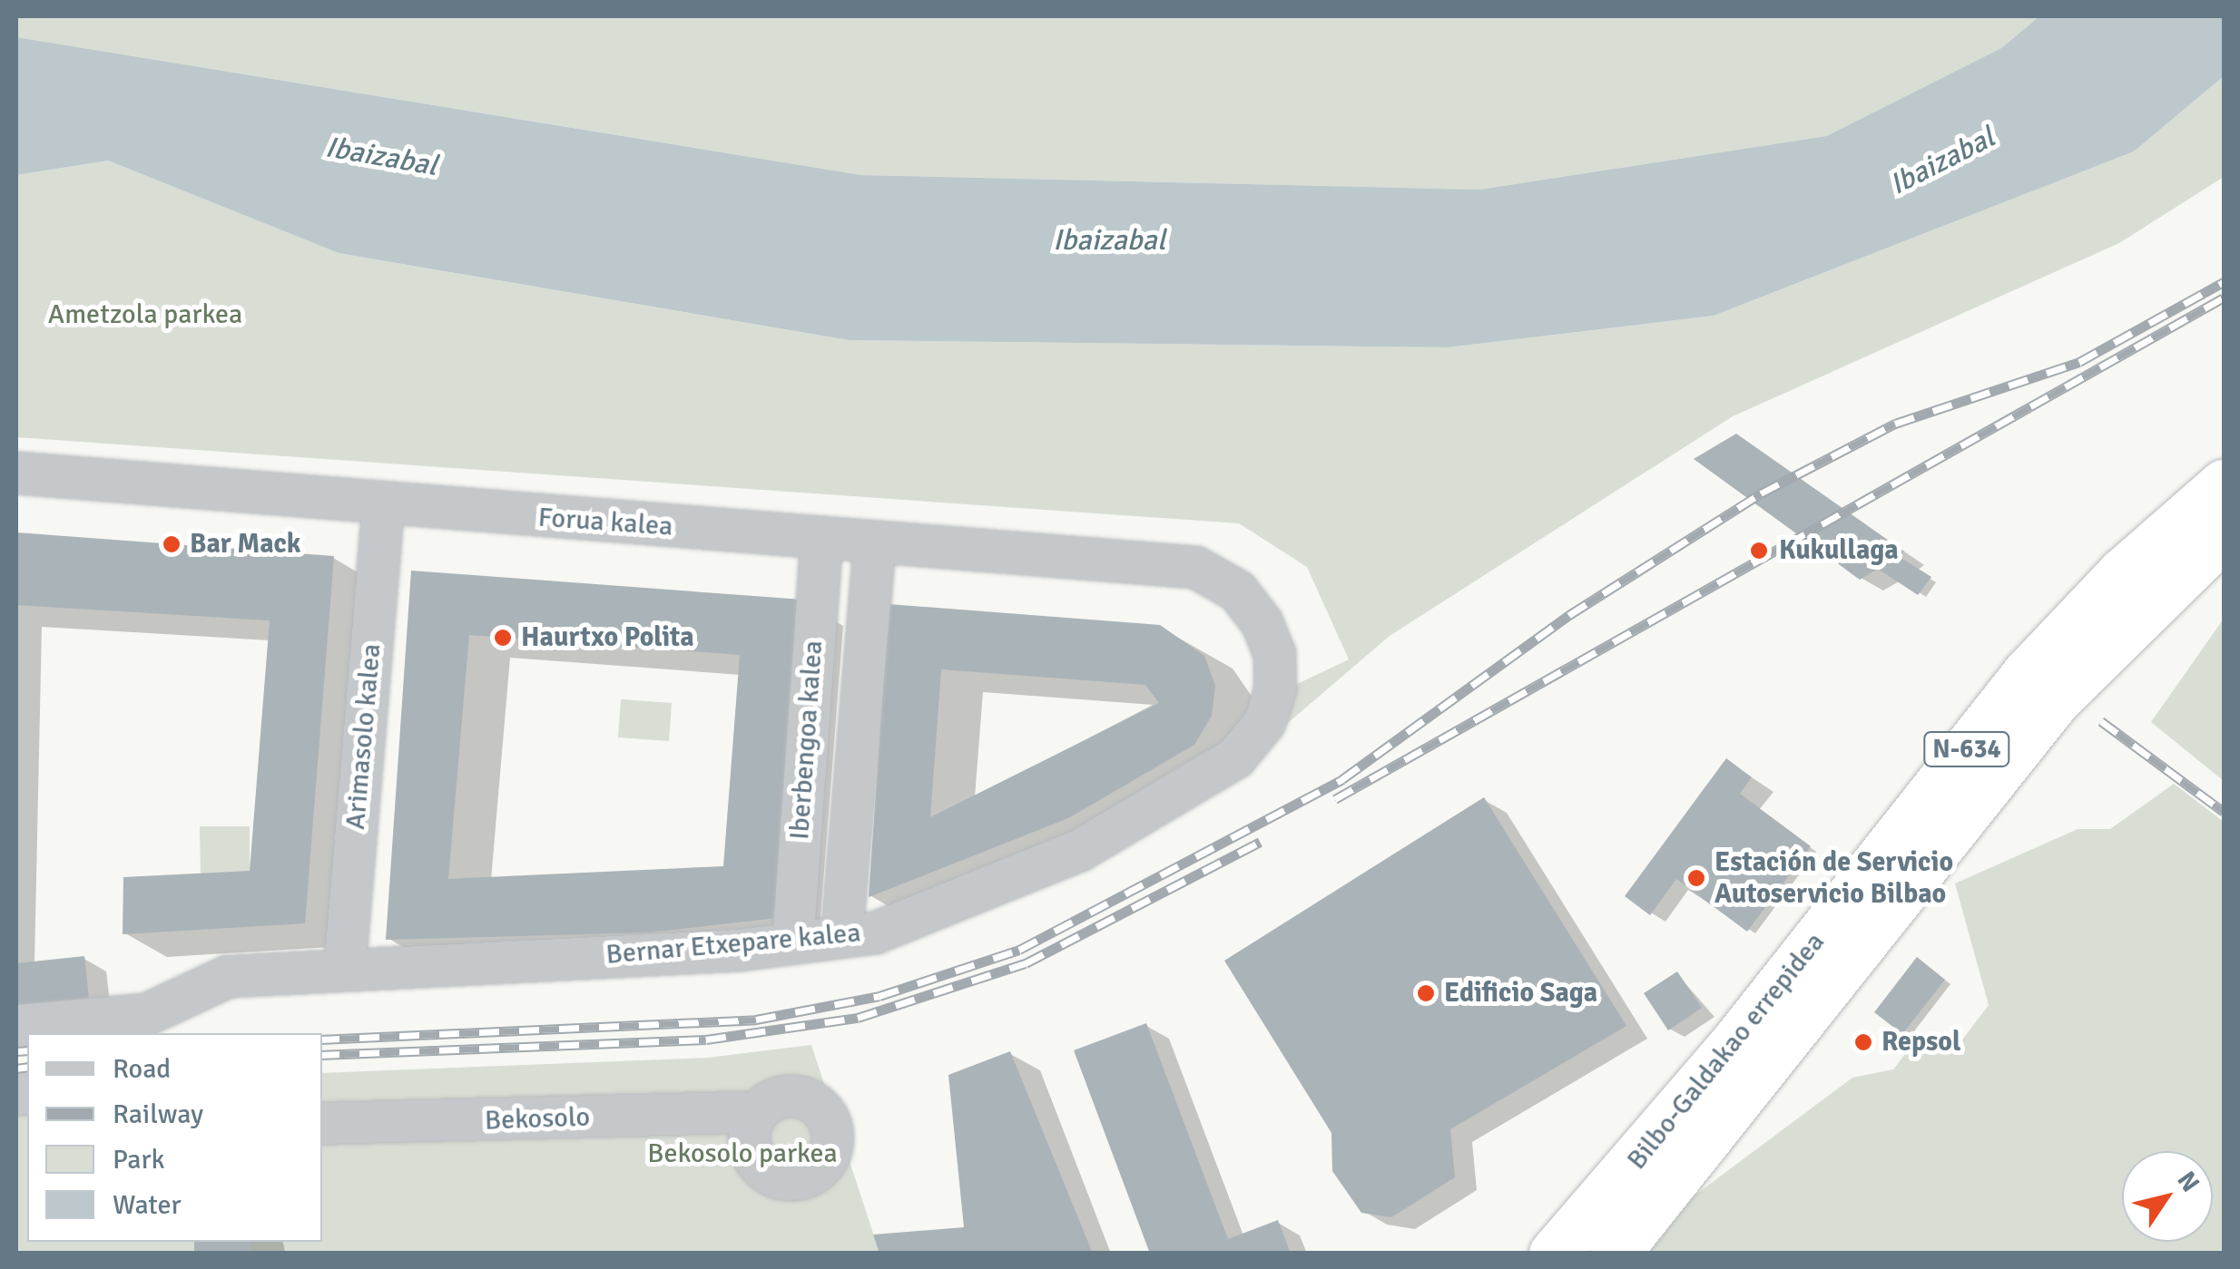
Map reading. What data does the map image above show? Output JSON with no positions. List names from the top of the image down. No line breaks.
{"streets":{"highway":["N-634","Bilbo-Galdakao errepidea"],"street":["Forua kalea","Arimasolo kalea","Iberbengoa kalea","Bernar Etxepare kalea","Bekosolo"]},"crossings":[["Forua kalea","Arimasolo kalea"],["Forua kalea","Iberbengoa kalea"],["Forua kalea","Bernar Etxepare kalea"],["Arimasolo kalea","Bernar Etxepare kalea"],["Iberbengoa kalea","Bernar Etxepare kalea"]],"water":["Ibaizabal"],"parks":["Ametzola parkea","Bekosolo parkea"],"places":["Bar Mack","Kukullaga","Haurtxo Polita","Estación de Servicio Autoservicio Bilbao","Edificio Saga","Repsol"],"legend":["Road","Railway","Park","Water"],"north":"top right"}
